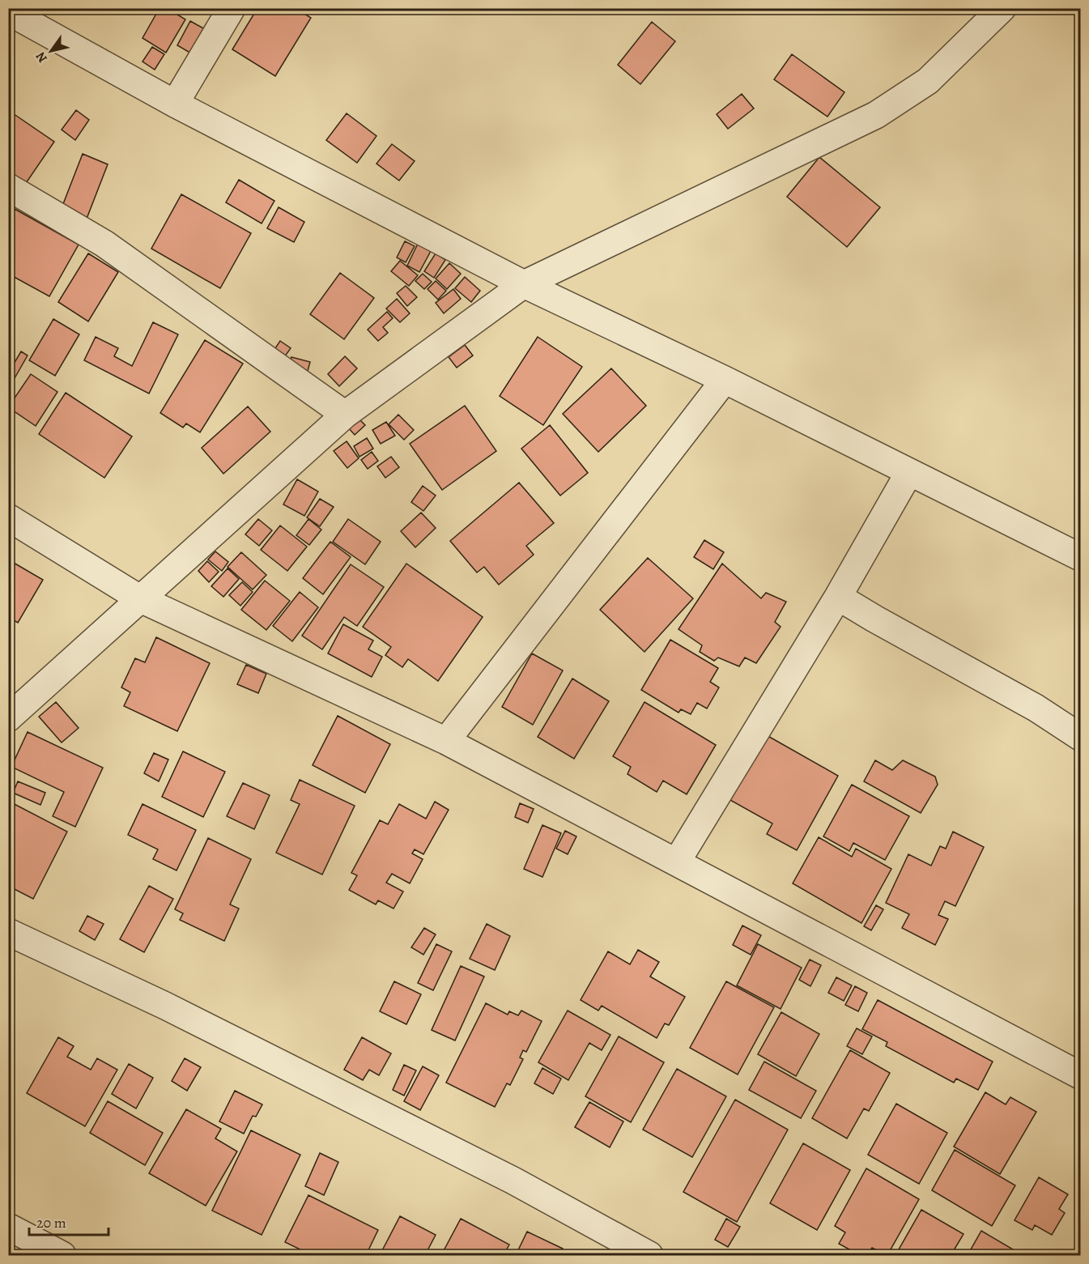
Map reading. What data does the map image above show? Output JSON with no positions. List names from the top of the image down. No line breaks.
{"scale_bar":"20 m","north":"bottom left"}
